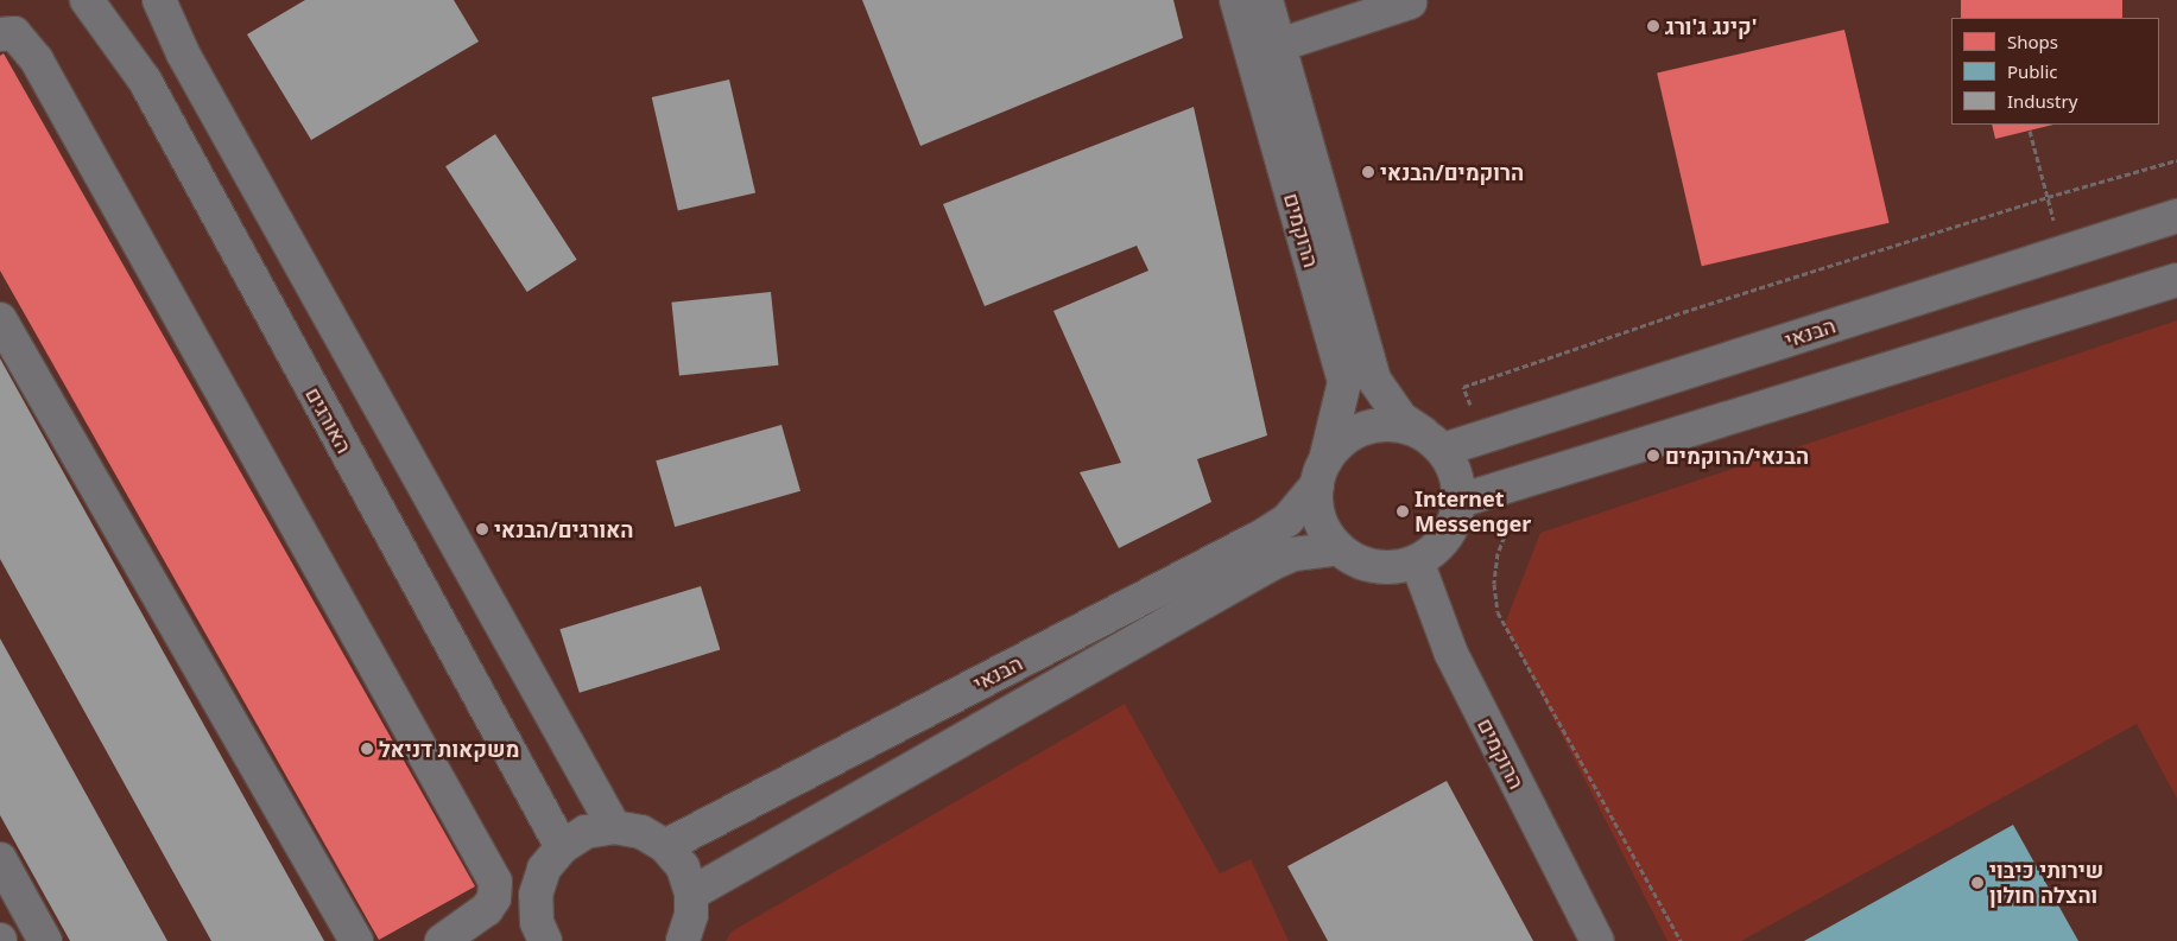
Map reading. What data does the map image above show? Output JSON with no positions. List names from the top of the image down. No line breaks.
{"streets":{"street":["הרוקמים","הבנאי","האורגים"]},"crossings":[["הרוקמים","הבנאי"]],"places":["קינג ג'ורג'","הרוקמים/הבנאי","הבנאי/הרוקמים","Internet Messenger","האורגים/הבנאי","משקאות דניאל","שירותי כיבוי והצלה חולון"],"legend":["Shops","Public","Industry"]}
